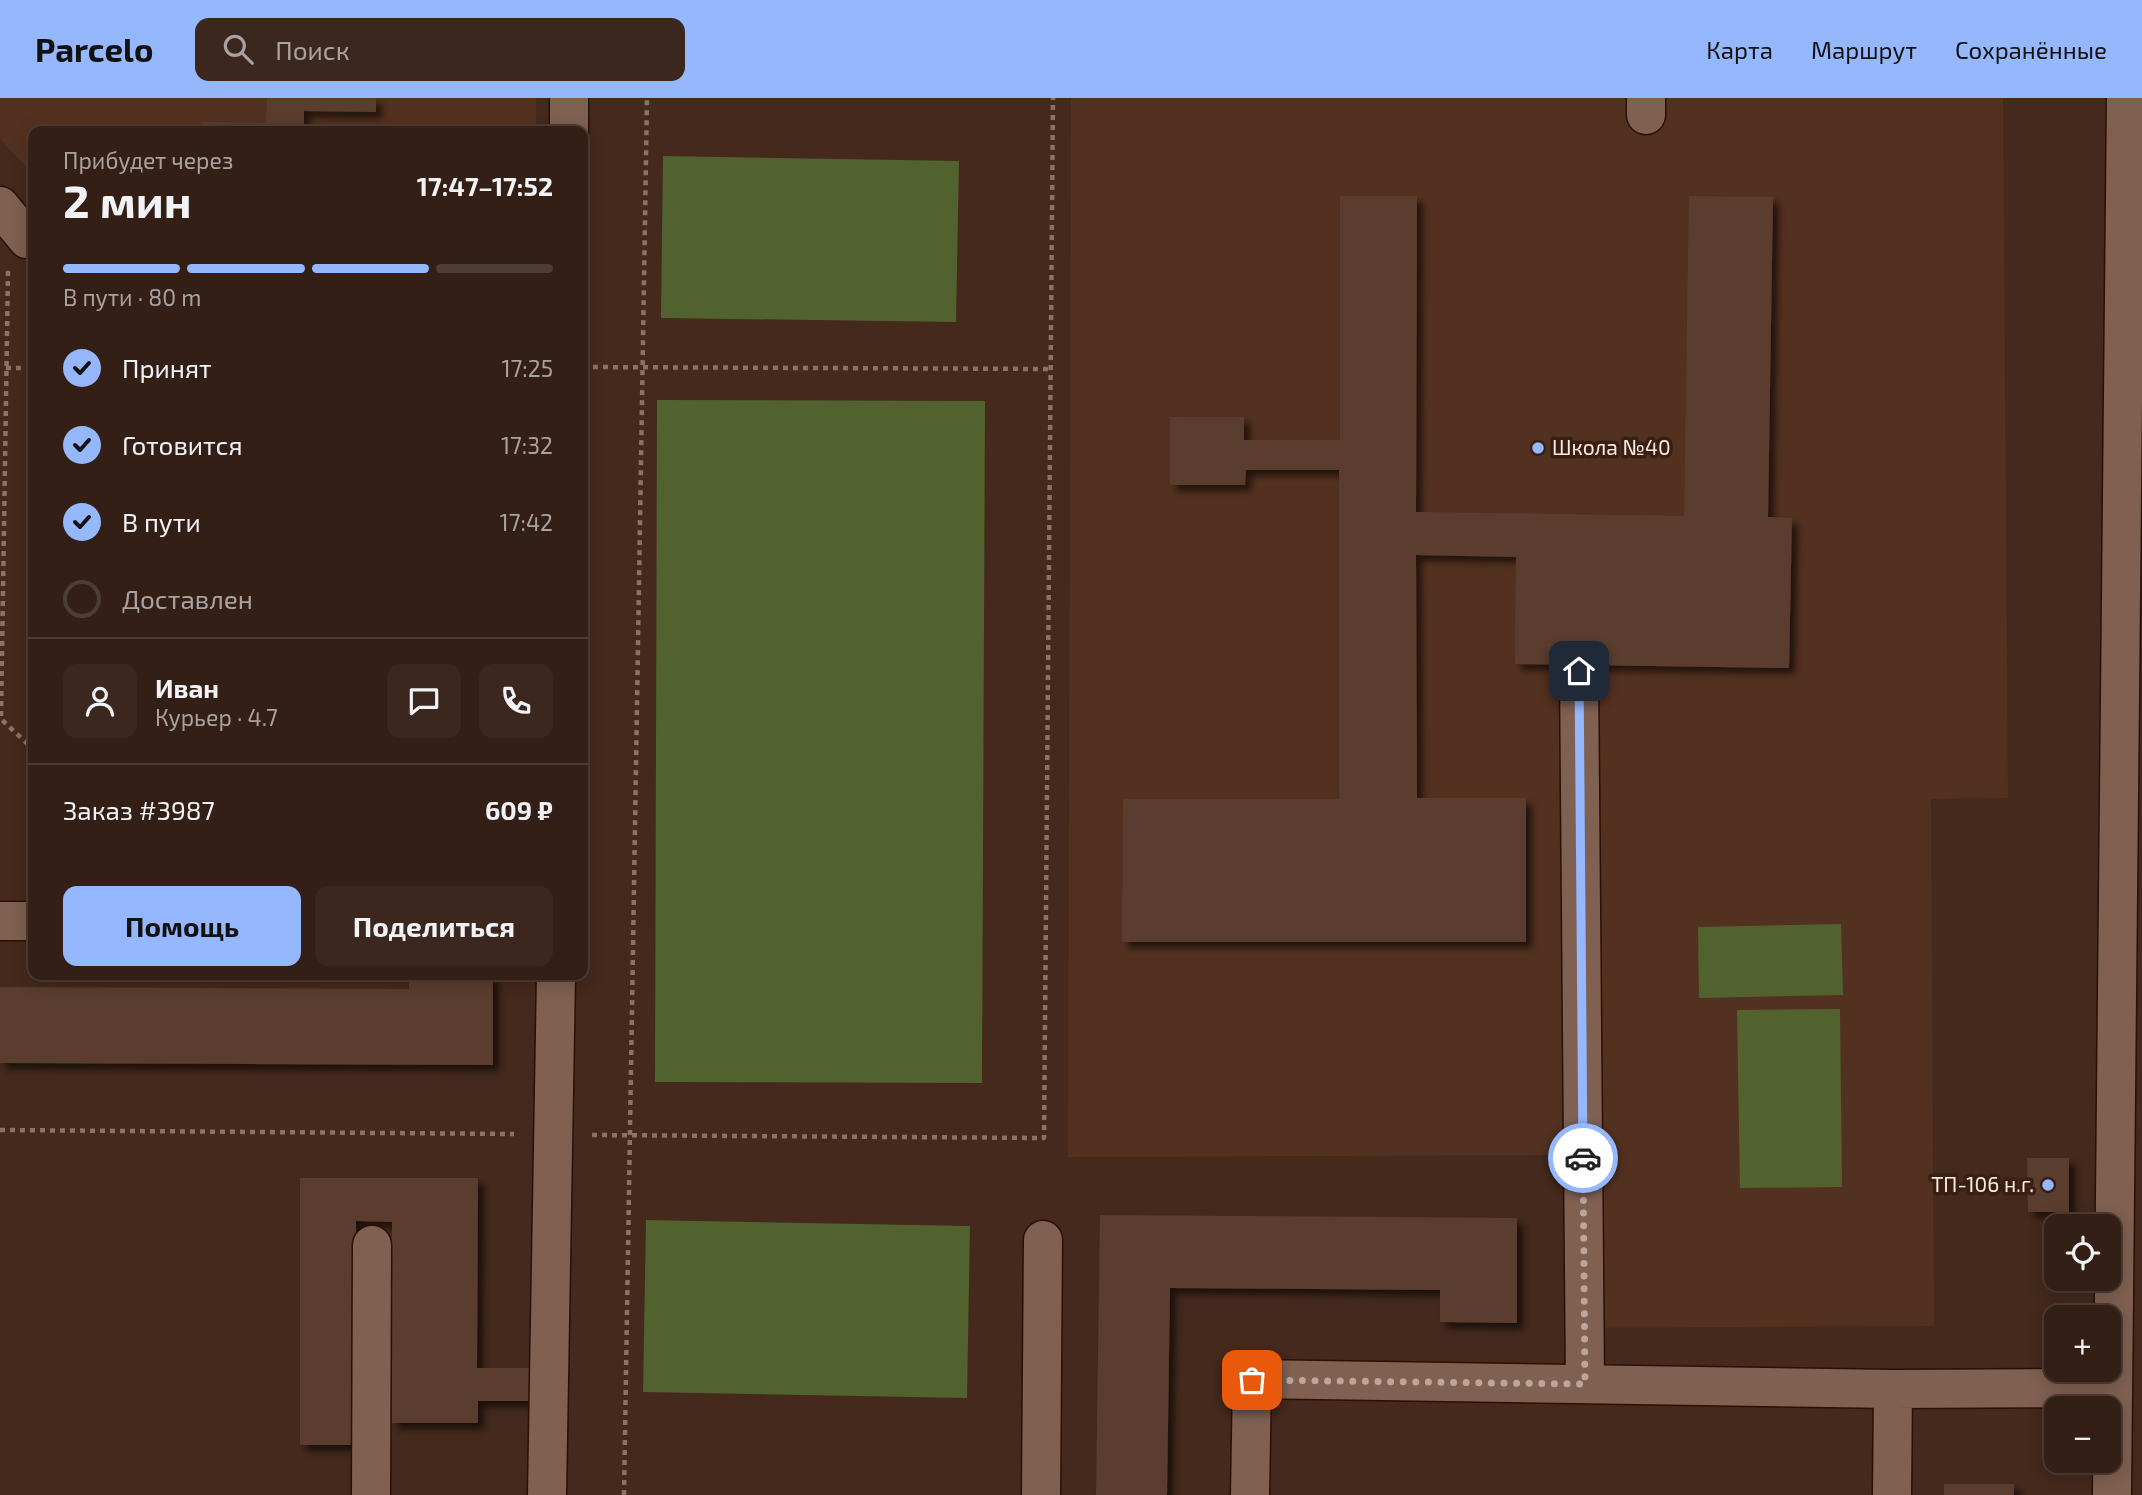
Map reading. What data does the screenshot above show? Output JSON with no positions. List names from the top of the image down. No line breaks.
{"places":["Школа №40","ТП-106 н.г."],"page":{"header":"Parcelo","search":"Поиск","nav":["Карта","Маршрут","Сохранённые"],"heading":["2 мин","Прибудет через","17:47–17:52"],"panel":["Иван","Курьер · 4.7","Заказ #3987","609 ₽"],"bar":"В пути · 80 m","list":[["Принят","17:25"],["Готовится","17:32"],["В пути","17:42"],"Доставлен"],"buttons":["Помощь","Поделиться"],"map_buttons":["+","−"]}}
